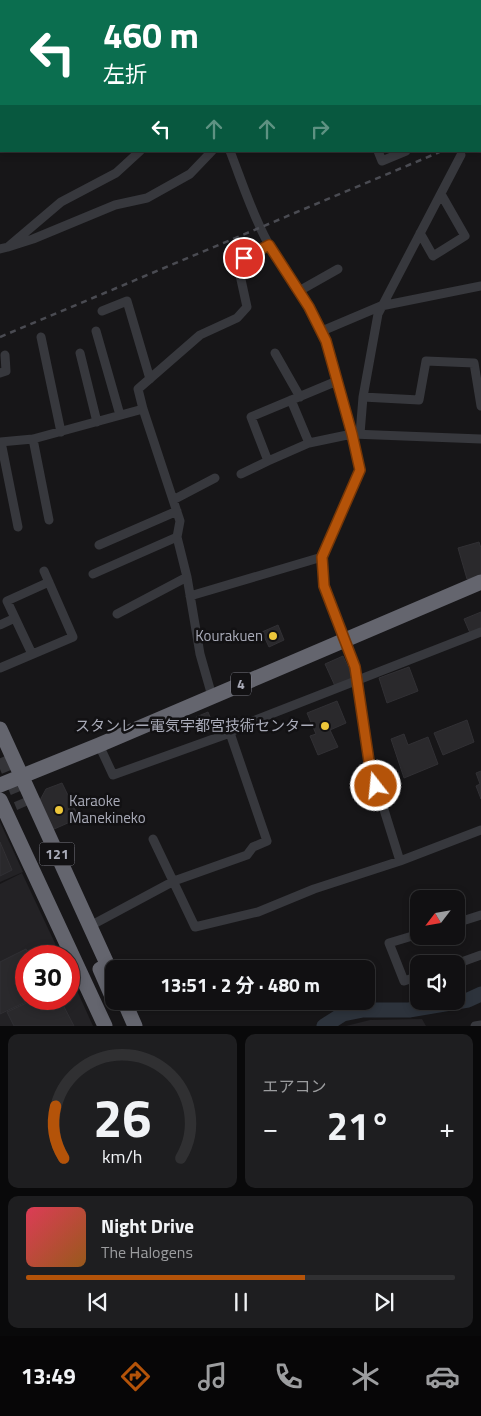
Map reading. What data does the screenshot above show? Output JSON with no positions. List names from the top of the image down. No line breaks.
{"streets":{"highway":["4","121"]},"crossings":[["4","121"]],"places":["Kourakuen","スタンレー電気宇都宮技術センター","Karaoke Manekineko"],"north":"bottom left","page":{"turn":["460 m","左折"],"limit":"30","trip":"13:51 · 2 分 · 480 m","tile":"エアコン","heat":["−","21°","+"],"song":["Night Drive","The Halogens"],"tabs":"13:49","gauge":["26","km/h"]}}
